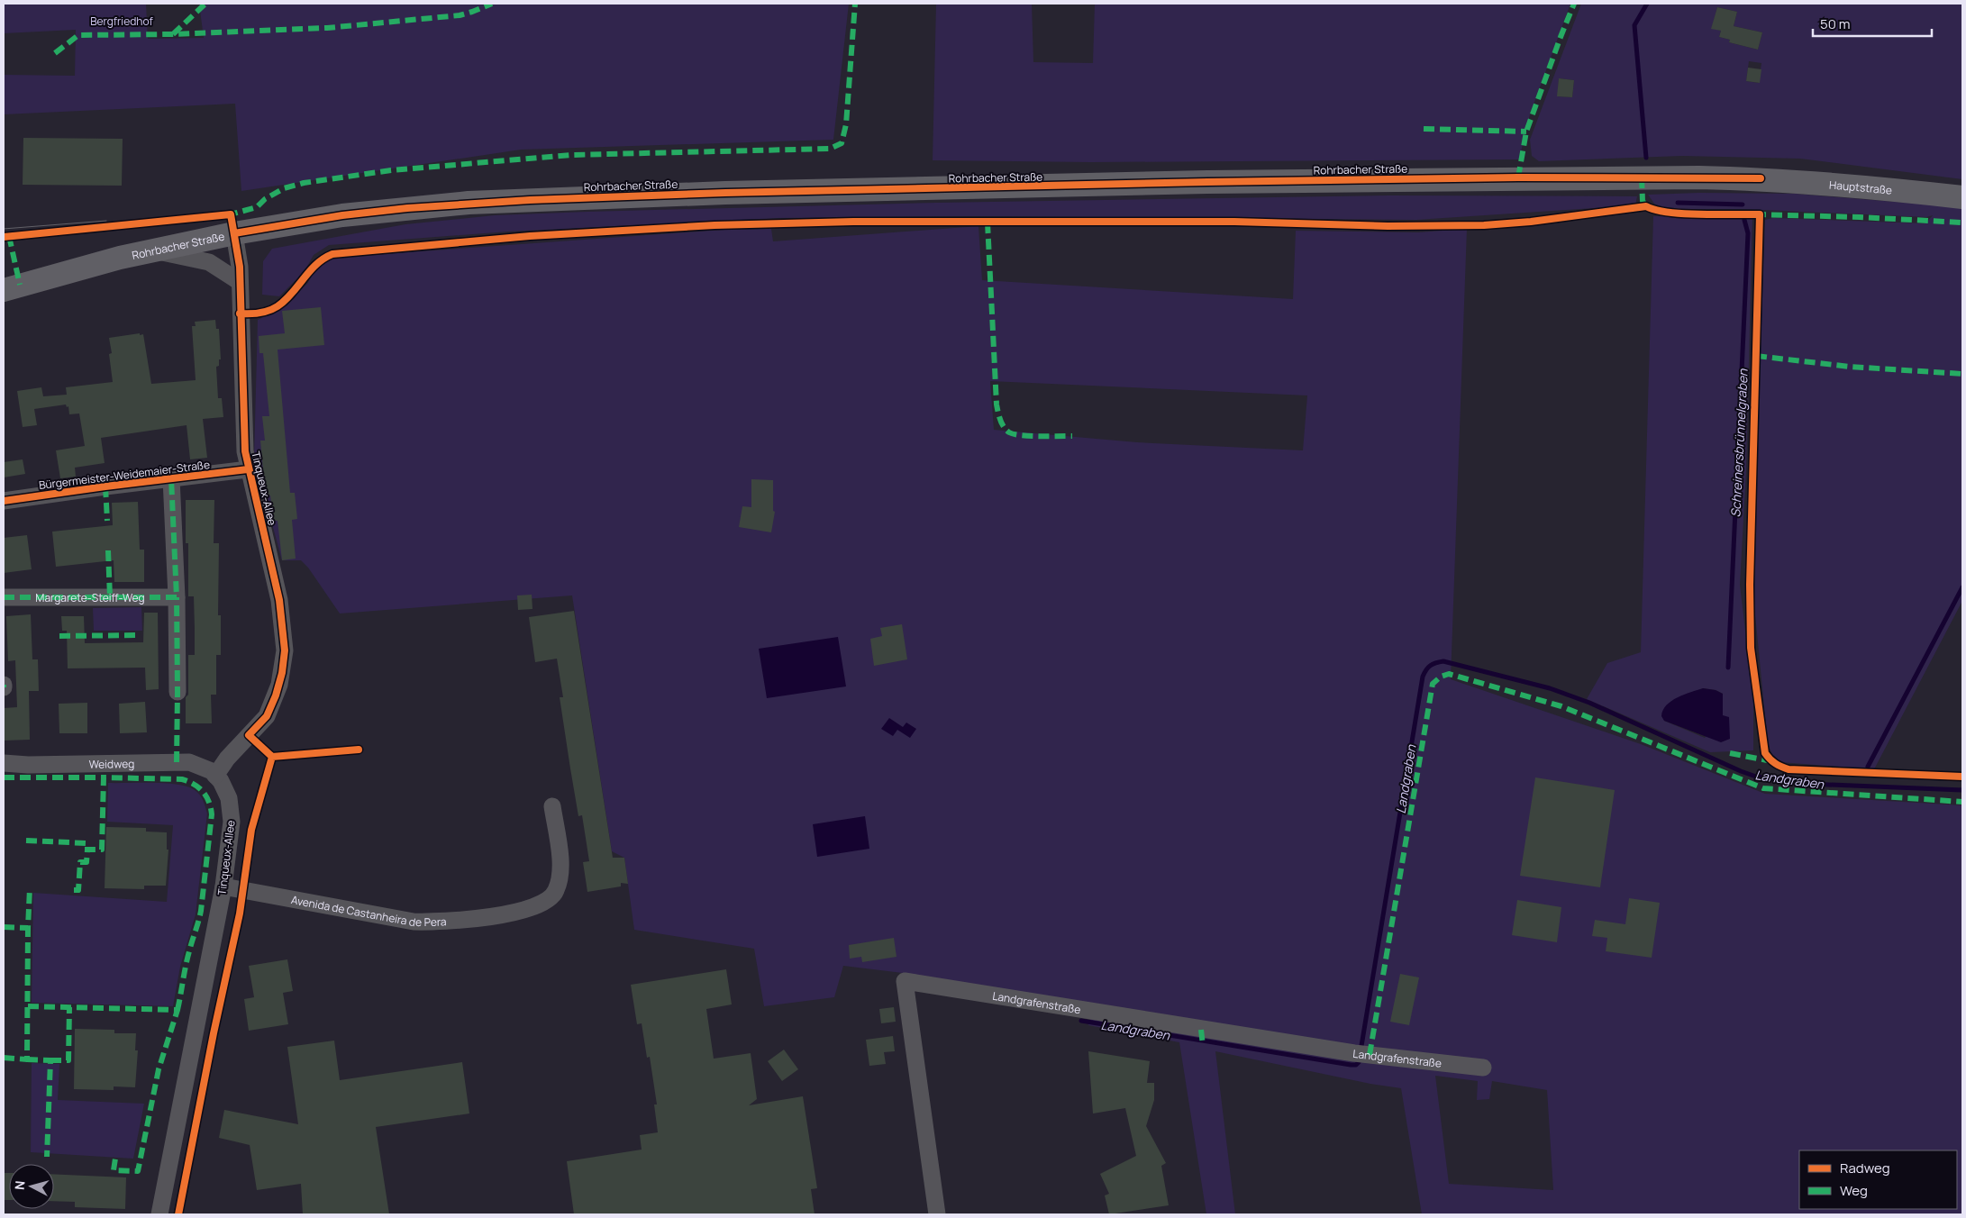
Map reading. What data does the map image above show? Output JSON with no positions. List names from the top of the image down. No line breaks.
{"streets":{"main road":["Rohrbacher Straße","Hauptstraße"],"street":["Bürgermeister-Weidemaier-Straße","Tinqueux-Allee","Margarete-Steiff-Weg","Weidweg","Avenida de Castanheira de Pera","Landgrafenstraße"]},"crossings":[["Rohrbacher Straße","Hauptstraße"],["Rohrbacher Straße","Tinqueux-Allee"],["Bürgermeister-Weidemaier-Straße","Tinqueux-Allee"],["Tinqueux-Allee","Weidweg"],["Tinqueux-Allee","Avenida de Castanheira de Pera"]],"water":["Schreinersbrünnelgraben","Landgraben"],"parks":["Bergfriedhof"],"legend":["Radweg","Weg"],"scale_bar":"50 m","north":"left"}
